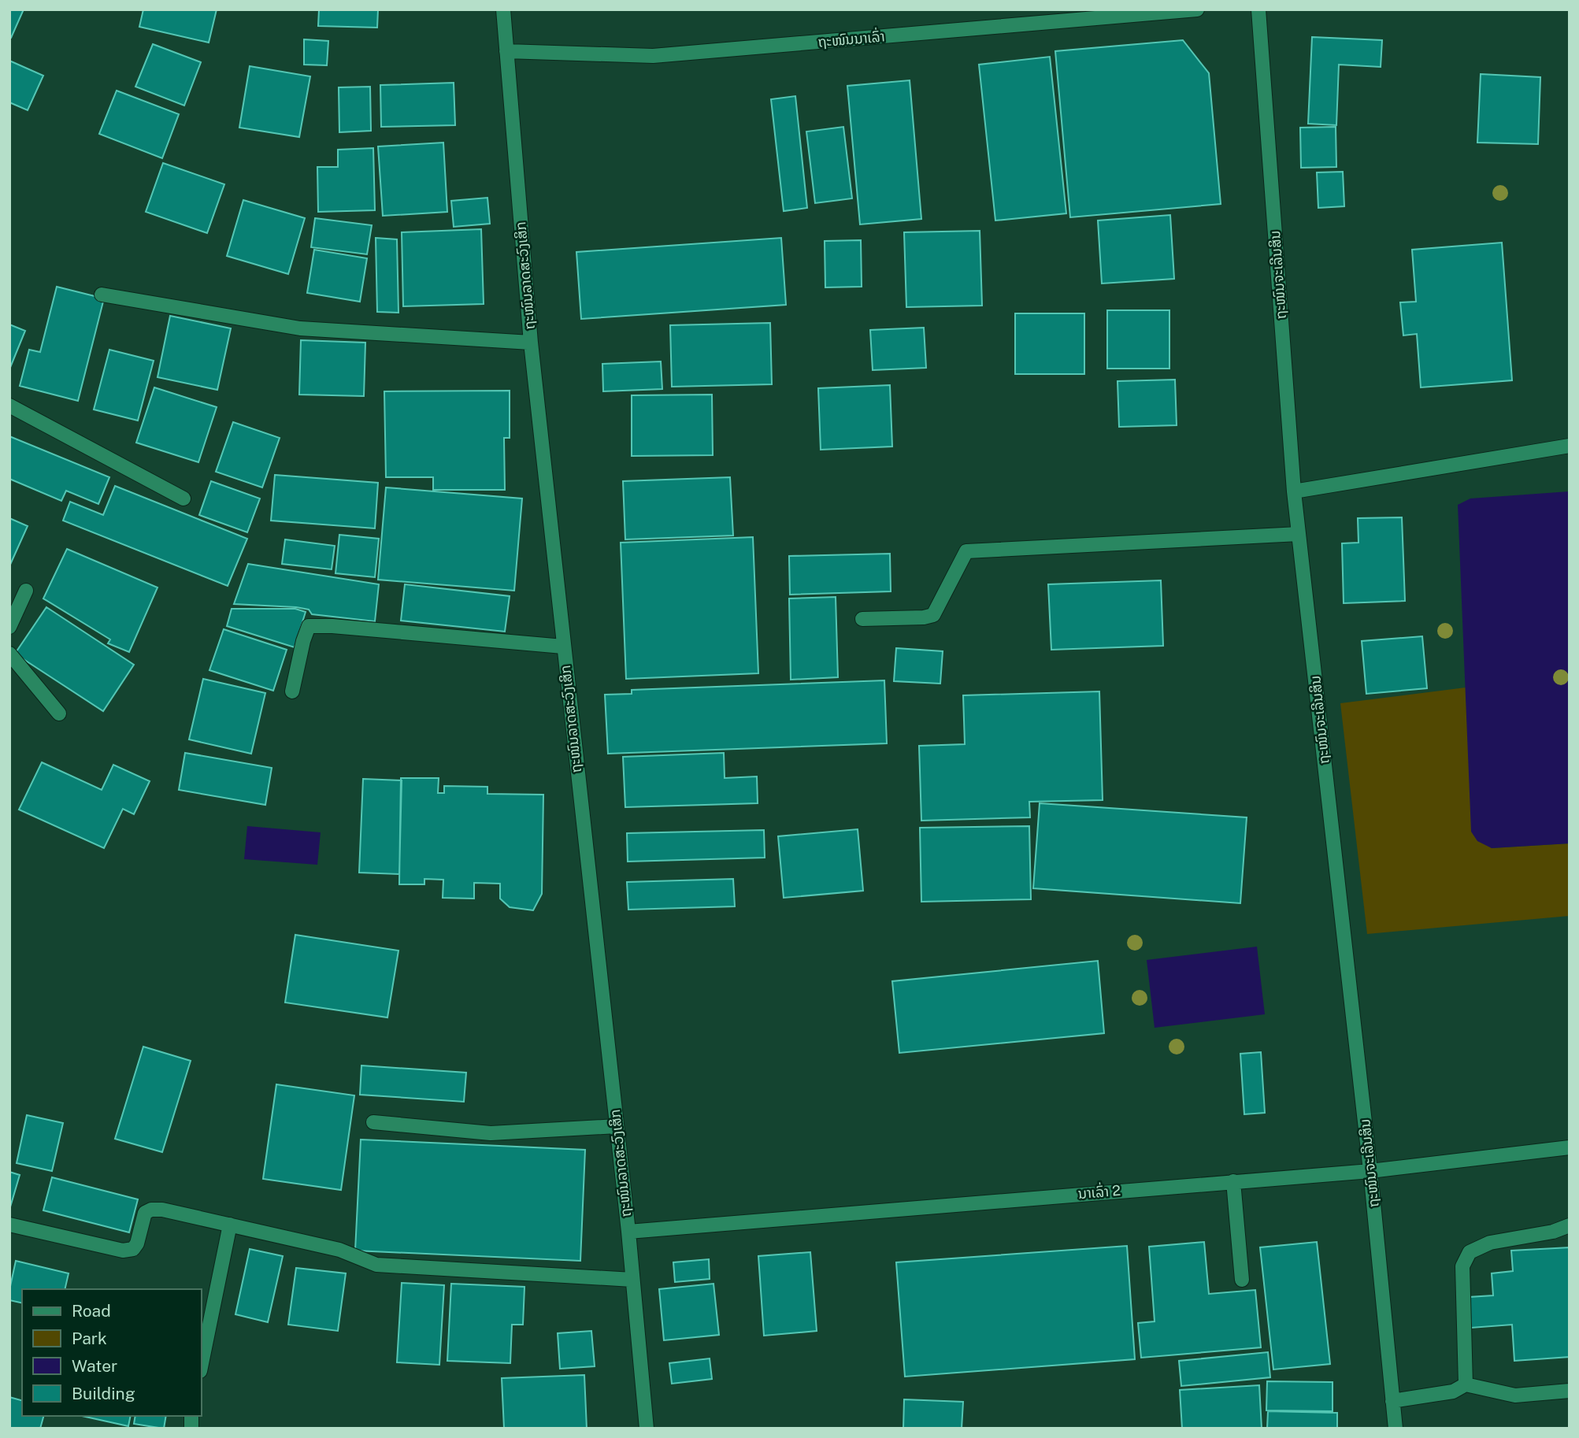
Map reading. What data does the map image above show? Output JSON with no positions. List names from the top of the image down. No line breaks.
{"streets":{"street":["ຖະໜົນນາເລົ່າ","ຖະໜົນຈະເລີນສິນ","ຖະໜົນລາດສະວົງເສິກ","ນາເລົ່າ 2"]},"crossings":[["ຖະໜົນນາເລົ່າ","ຖະໜົນລາດສະວົງເສິກ"],["ຖະໜົນຈະເລີນສິນ","ນາເລົ່າ 2"],["ຖະໜົນລາດສະວົງເສິກ","ນາເລົ່າ 2"]],"legend":["Road","Park","Water","Building"]}
